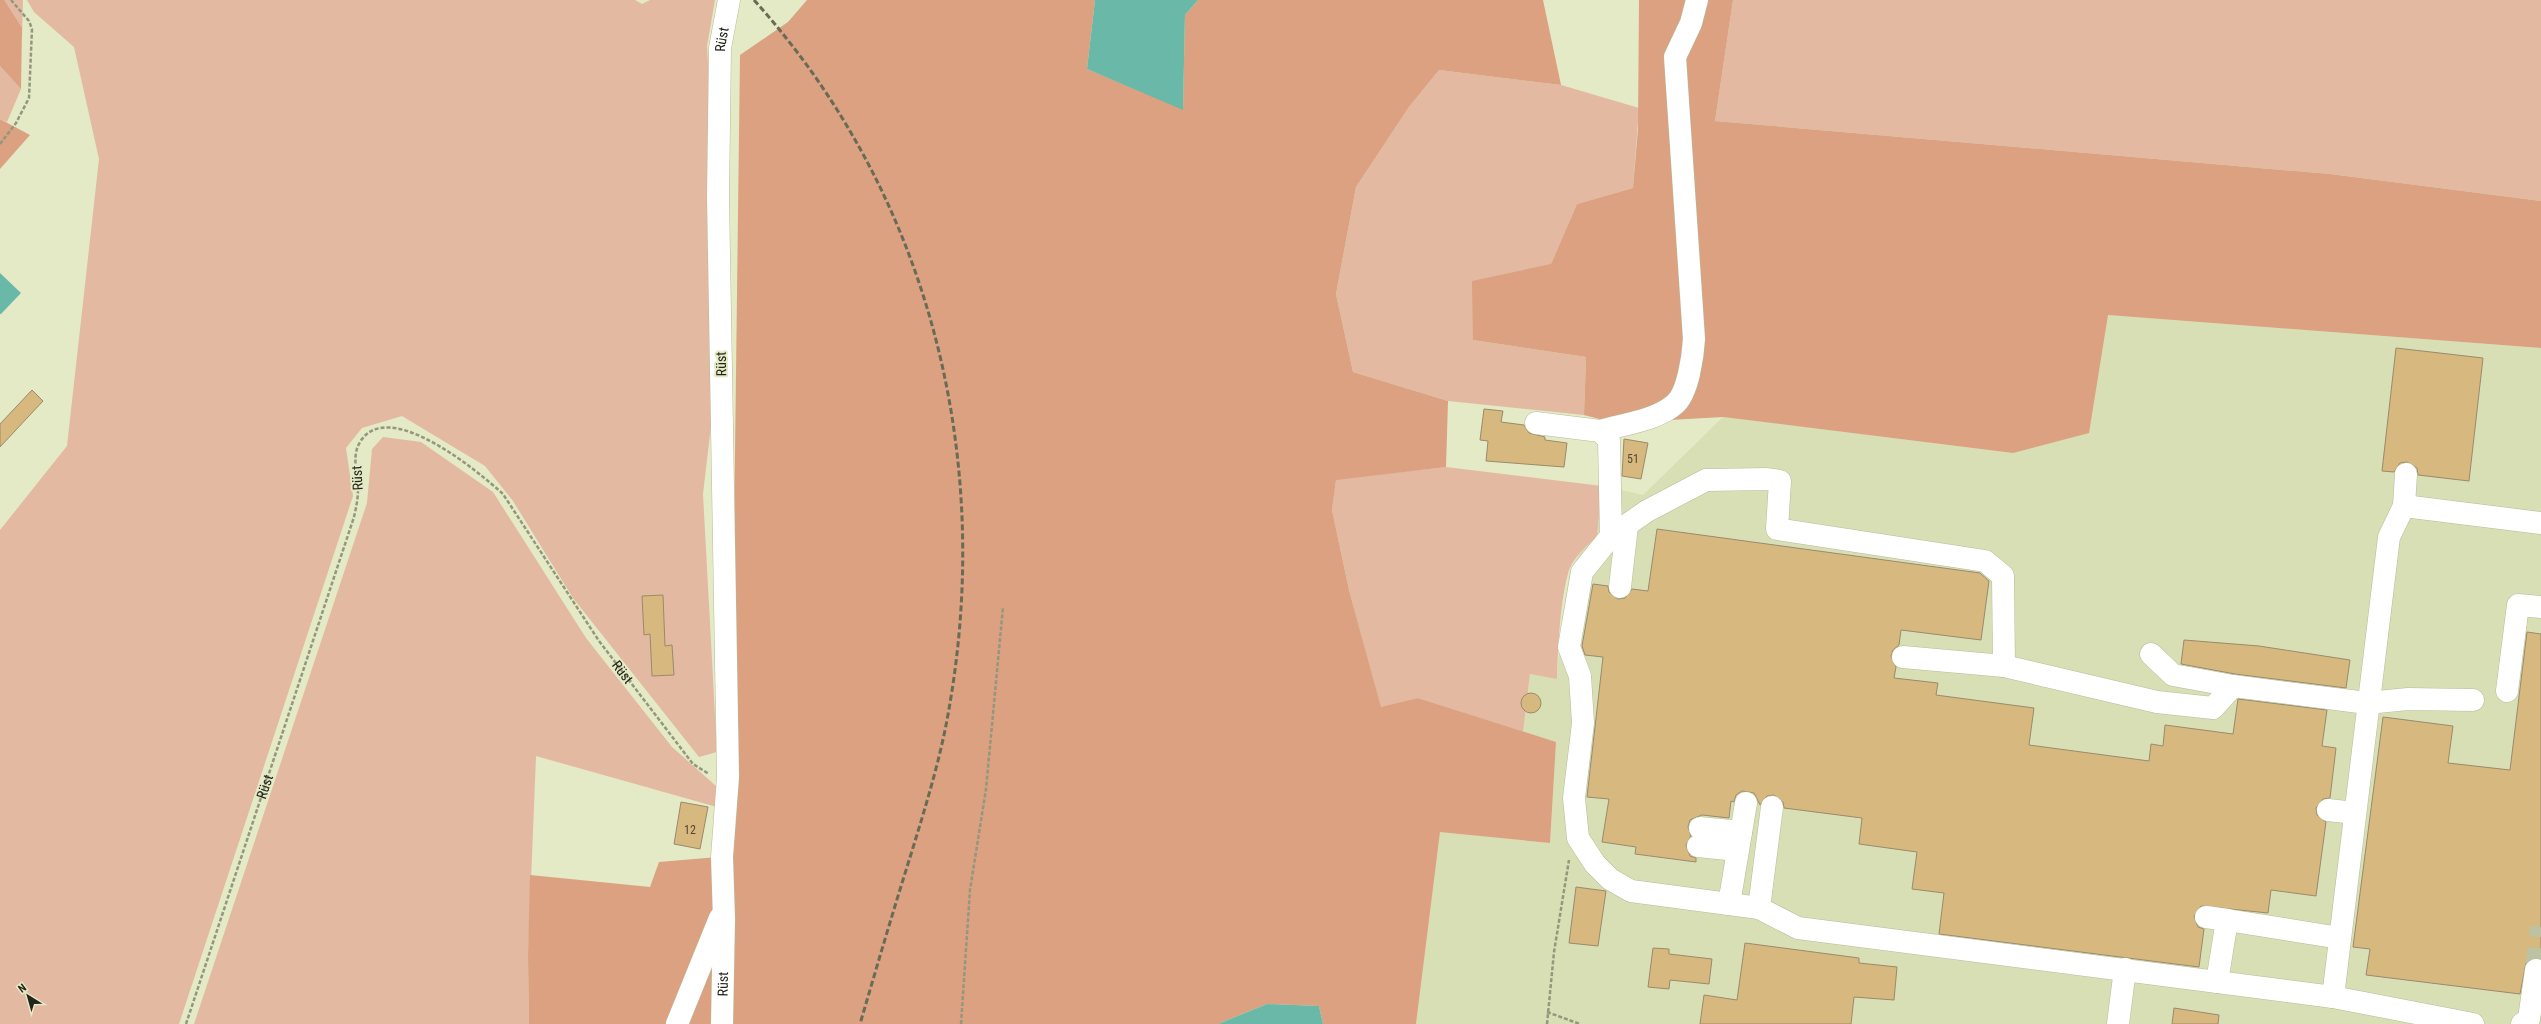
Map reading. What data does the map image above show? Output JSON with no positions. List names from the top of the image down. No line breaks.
{"streets":{"street":["Rüst"]},"house_numbers":["51","12"],"north":"top left"}
